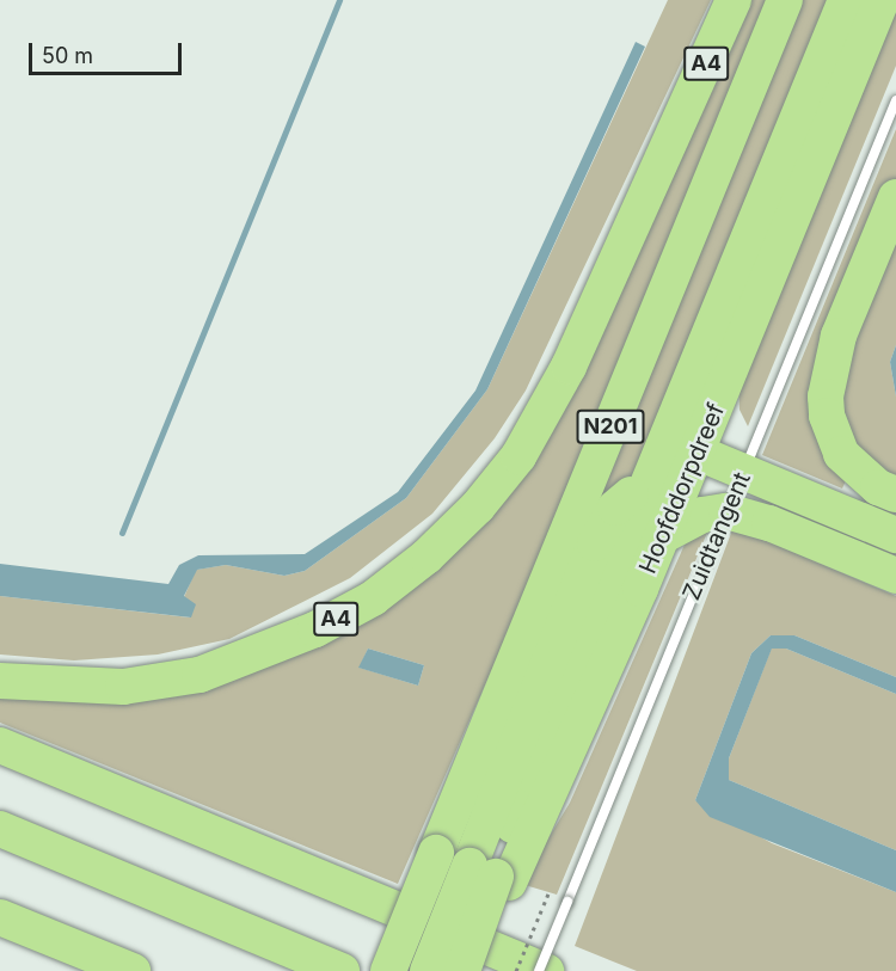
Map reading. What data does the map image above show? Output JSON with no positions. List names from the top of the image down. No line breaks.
{"streets":{"highway":["A4","N201","Hoofddorpdreef"],"lane":["Zuidtangent"]},"scale_bar":"50 m"}
